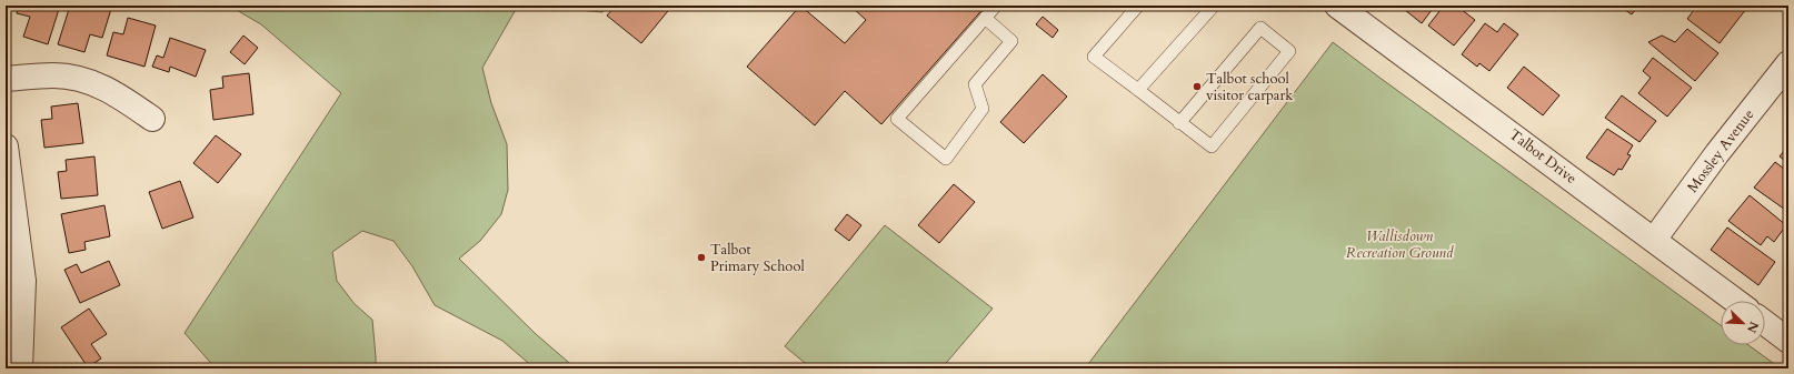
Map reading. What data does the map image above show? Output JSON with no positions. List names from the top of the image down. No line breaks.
{"streets":{"street":["Mossley Avenue","Talbot Drive"]},"crossings":[["Mossley Avenue","Talbot Drive"]],"parks":["Wallisdown Recreation Ground"],"places":["Talbot school visitor carpark","Talbot Primary School"],"north":"bottom right"}
